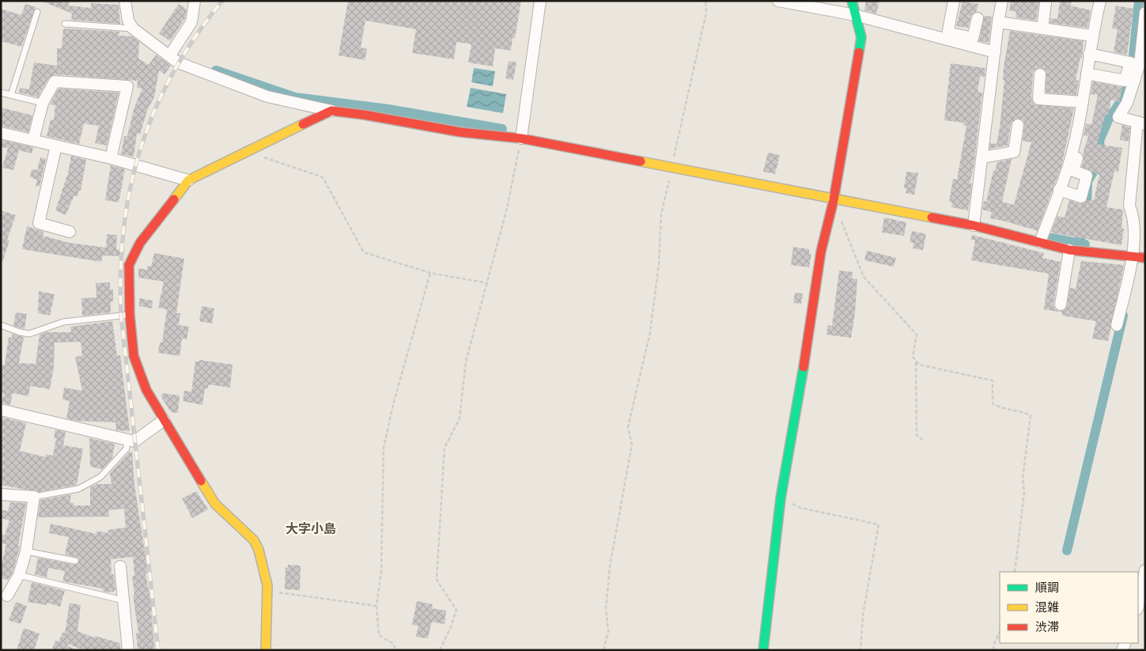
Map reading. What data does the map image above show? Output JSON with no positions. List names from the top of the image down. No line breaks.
{"districts":["大字小島"],"legend":["順調","混雑","渋滞"]}
